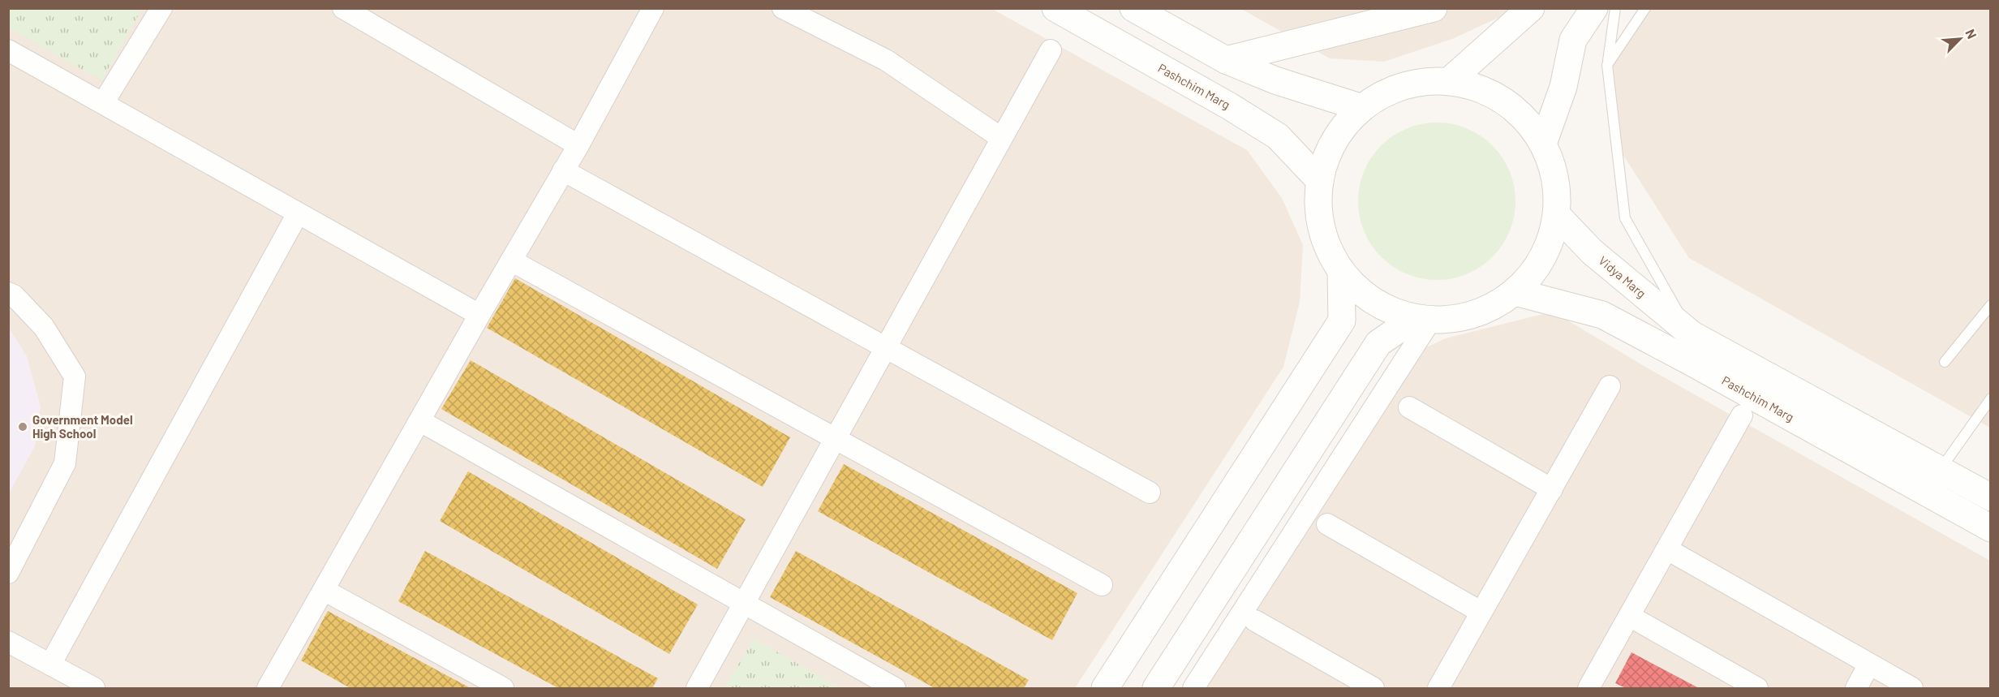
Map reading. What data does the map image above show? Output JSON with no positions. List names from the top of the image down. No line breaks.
{"streets":{"main road":["Pashchim Marg","Vidya Marg"]},"crossings":[["Pashchim Marg","Vidya Marg"]],"places":["Government Model High School"],"north":"top right"}
